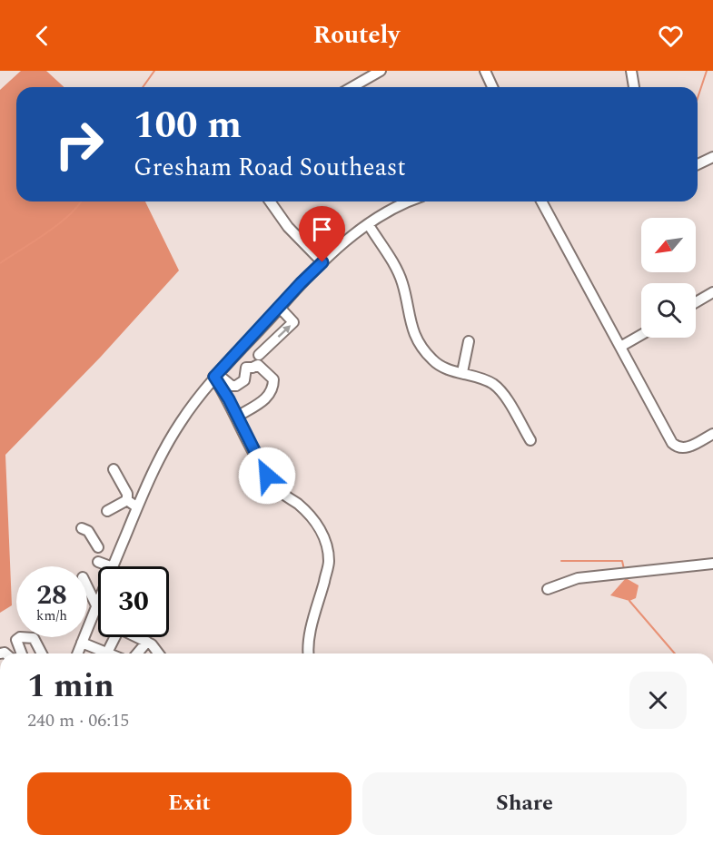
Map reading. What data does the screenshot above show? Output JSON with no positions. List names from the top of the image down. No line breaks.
{"north":"bottom left","page":{"header":"Routely","turn":["100 m","Gresham Road Southeast"],"speed":"28 km/h","limit":"30","heading":["1 min","240 m · 06:15"],"buttons":["Exit","Share"]}}
